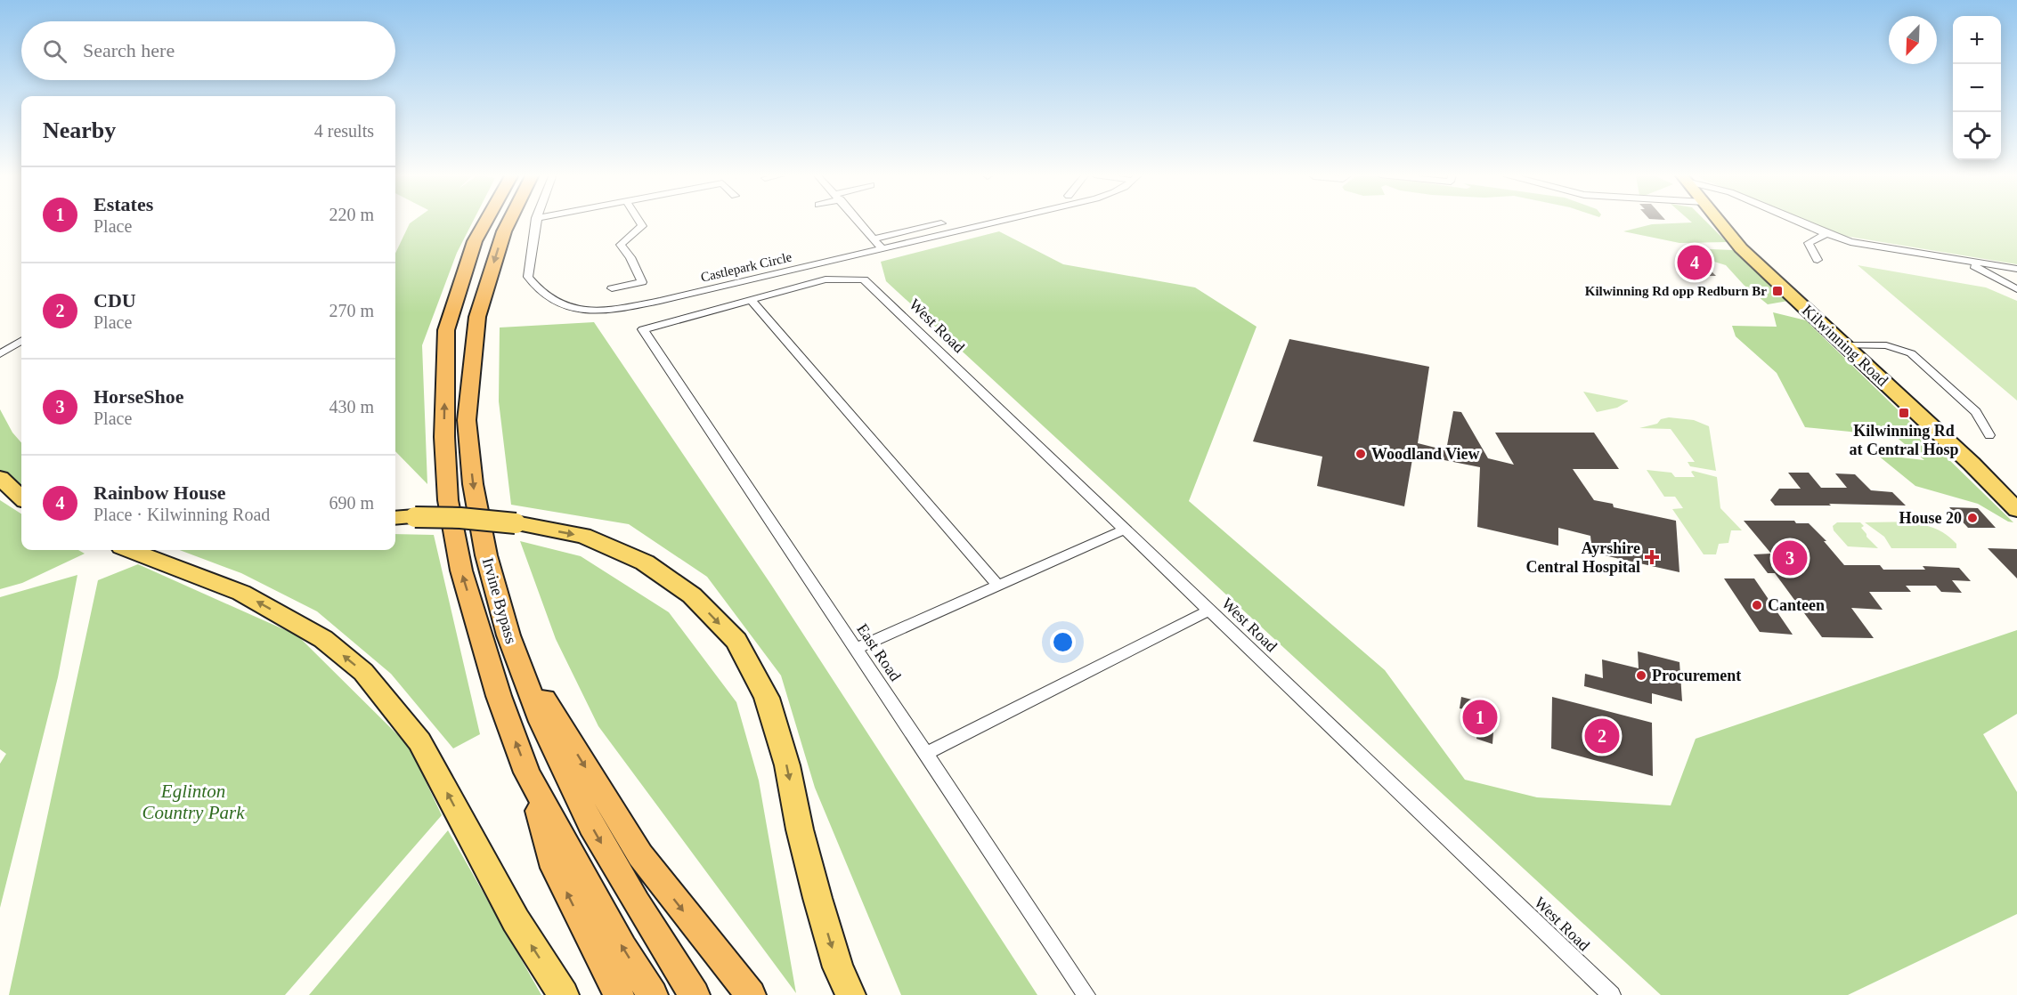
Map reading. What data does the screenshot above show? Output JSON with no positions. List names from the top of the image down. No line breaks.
{"streets":{"highway":["Irvine Bypass"],"main road":["Kilwinning Road"],"street":["Castlepark Circle","West Road","East Road"]},"crossings":[["West Road","East Road"]],"parks":["Eglinton Country Park"],"places":{"transit":["Kilwinning Rd opp Redburn Br","Kilwinning Rd at Central Hosp"],"other":["Woodland View","House 20","Canteen","Procurement"],"health":["Ayrshire Central Hospital"]},"north":"bottom left","page":{"map_buttons":["+","−"],"search":"Search here","heading":["Nearby","4 results"],"list":[{"mark":"1","name":"Estates","note":"Place","value":"220 m"},{"mark":"2","name":"CDU","note":"Place","value":"270 m"},{"mark":"3","name":"HorseShoe","note":"Place","value":"430 m"},{"mark":"4","name":"Rainbow House","note":"Place · Kilwinning Road","value":"690 m"}],"pins":["4","3","1","2"]}}
